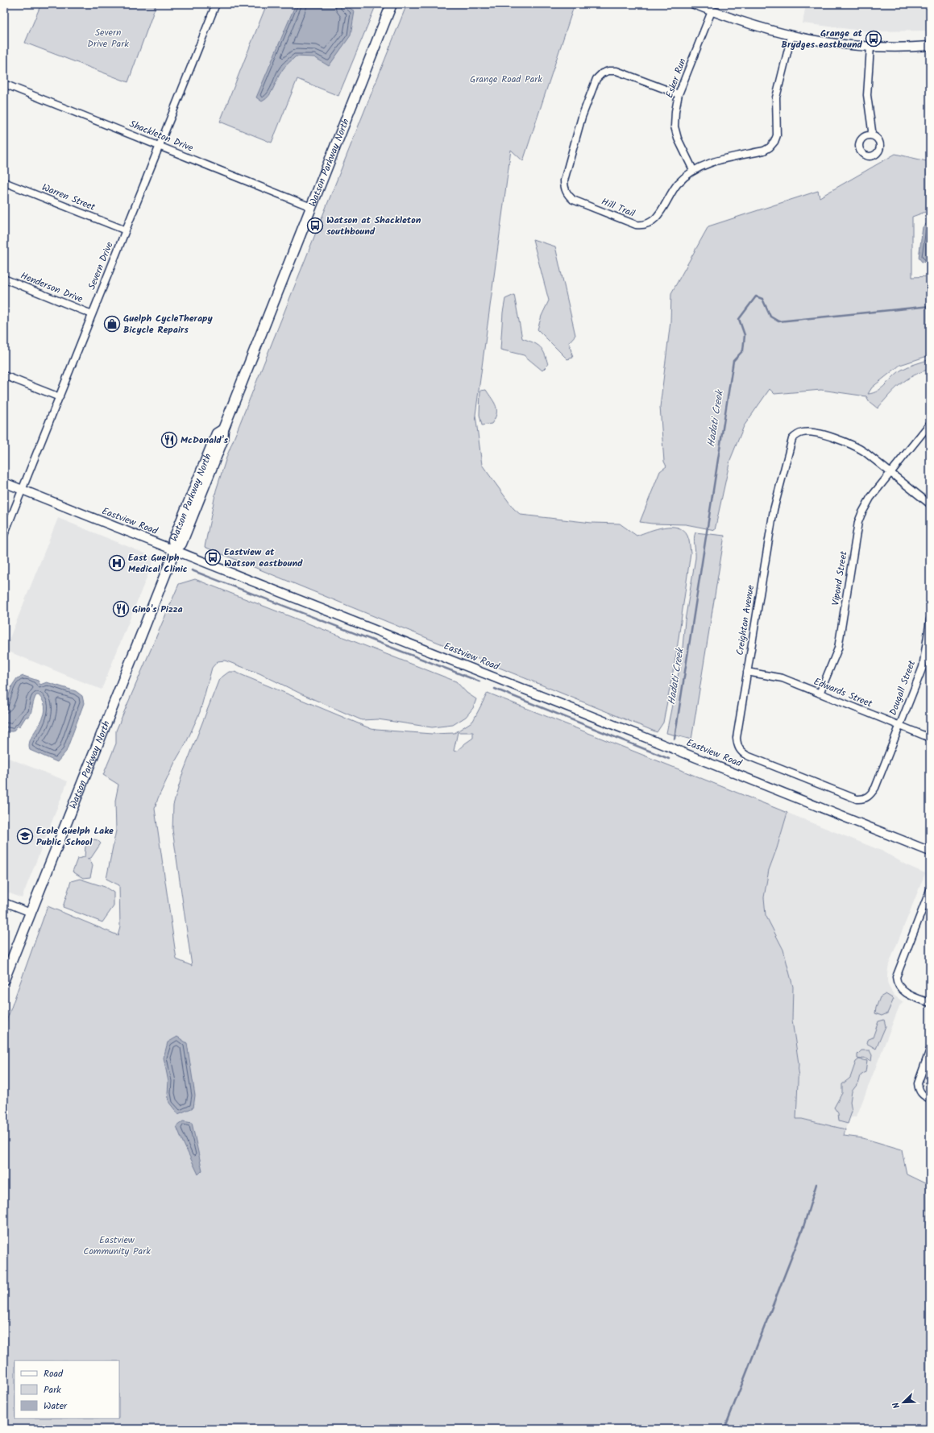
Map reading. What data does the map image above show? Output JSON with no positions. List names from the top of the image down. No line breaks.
{"streets":{"main road":["Watson Parkway North"],"street":["Esker Run","Shackleton Drive","Warren Street","Hill Trail","Severn Drive","Henderson Drive","Eastview Road","Vipond Street","Creighton Avenue","Dougall Street","Edwards Street"]},"crossings":[["Esker Run","Hill Trail"],["Shackleton Drive","Watson Parkway North"],["Shackleton Drive","Severn Drive"],["Watson Parkway North","Eastview Road"],["Warren Street","Severn Drive"],["Severn Drive","Henderson Drive"],["Severn Drive","Eastview Road"],["Vipond Street","Creighton Avenue"],["Vipond Street","Edwards Street"],["Creighton Avenue","Dougall Street"],["Creighton Avenue","Edwards Street"],["Dougall Street","Edwards Street"]],"water":["Hadati Creek"],"parks":["Severn Drive Park","Grange Road Park","Eastview Community Park"],"places":{"bus stop":["Grange at Brydges eastbound","Watson at Shackleton southbound","Eastview at Watson eastbound"],"shop":["Guelph CycleTherapy Bicycle Repairs"],"restaurant":["McDonald's","Gino's Pizza"],"hospital":["East Guelph Medical Clinic"],"school or university":["Ecole Guelph Lake Public School"]},"legend":["Road","Park","Water"],"north":"bottom left"}
